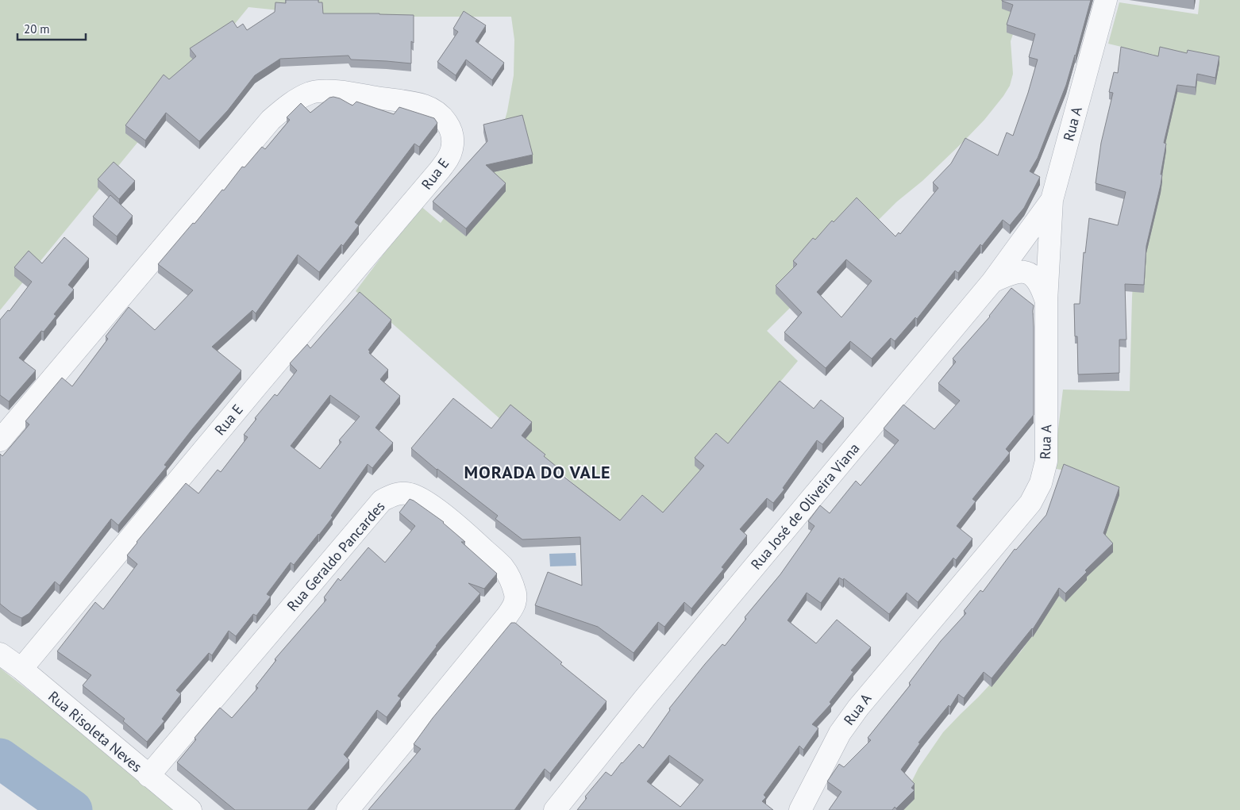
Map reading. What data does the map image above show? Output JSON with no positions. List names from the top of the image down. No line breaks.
{"streets":{"street":["Rua A","Rua E","Rua José de Oliveira Viana","Rua Geraldo Pancardes","Rua Risoleta Neves"]},"crossings":[["Rua A","Rua José de Oliveira Viana"],["Rua E","Rua Risoleta Neves"],["Rua Geraldo Pancardes","Rua Risoleta Neves"]],"districts":["MORADA DO VALE"],"scale_bar":"20 m"}
